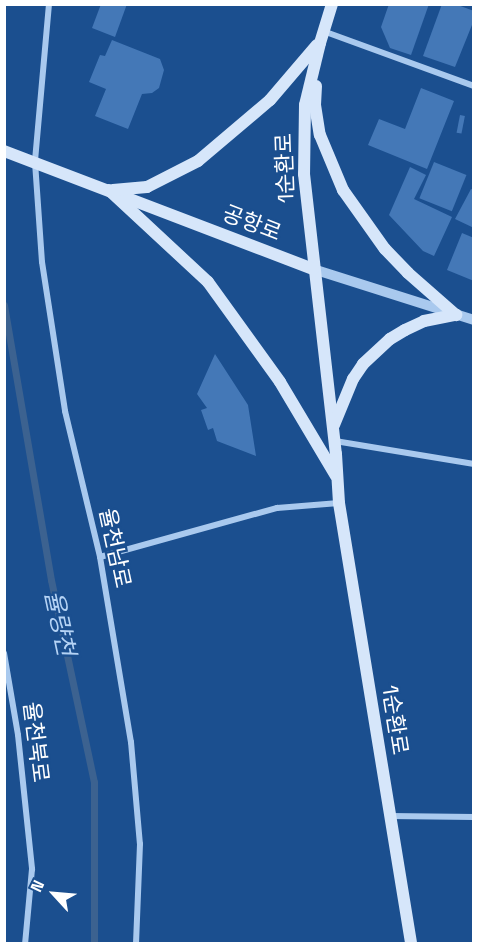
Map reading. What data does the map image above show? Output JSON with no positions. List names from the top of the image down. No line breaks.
{"streets":{"main road":["1순환로","공항로"],"street":["율천남로","율천북로"]},"crossings":[["1순환로","공항로"],["공항로","율천남로"]],"water":["율량천"],"north":"top left"}
